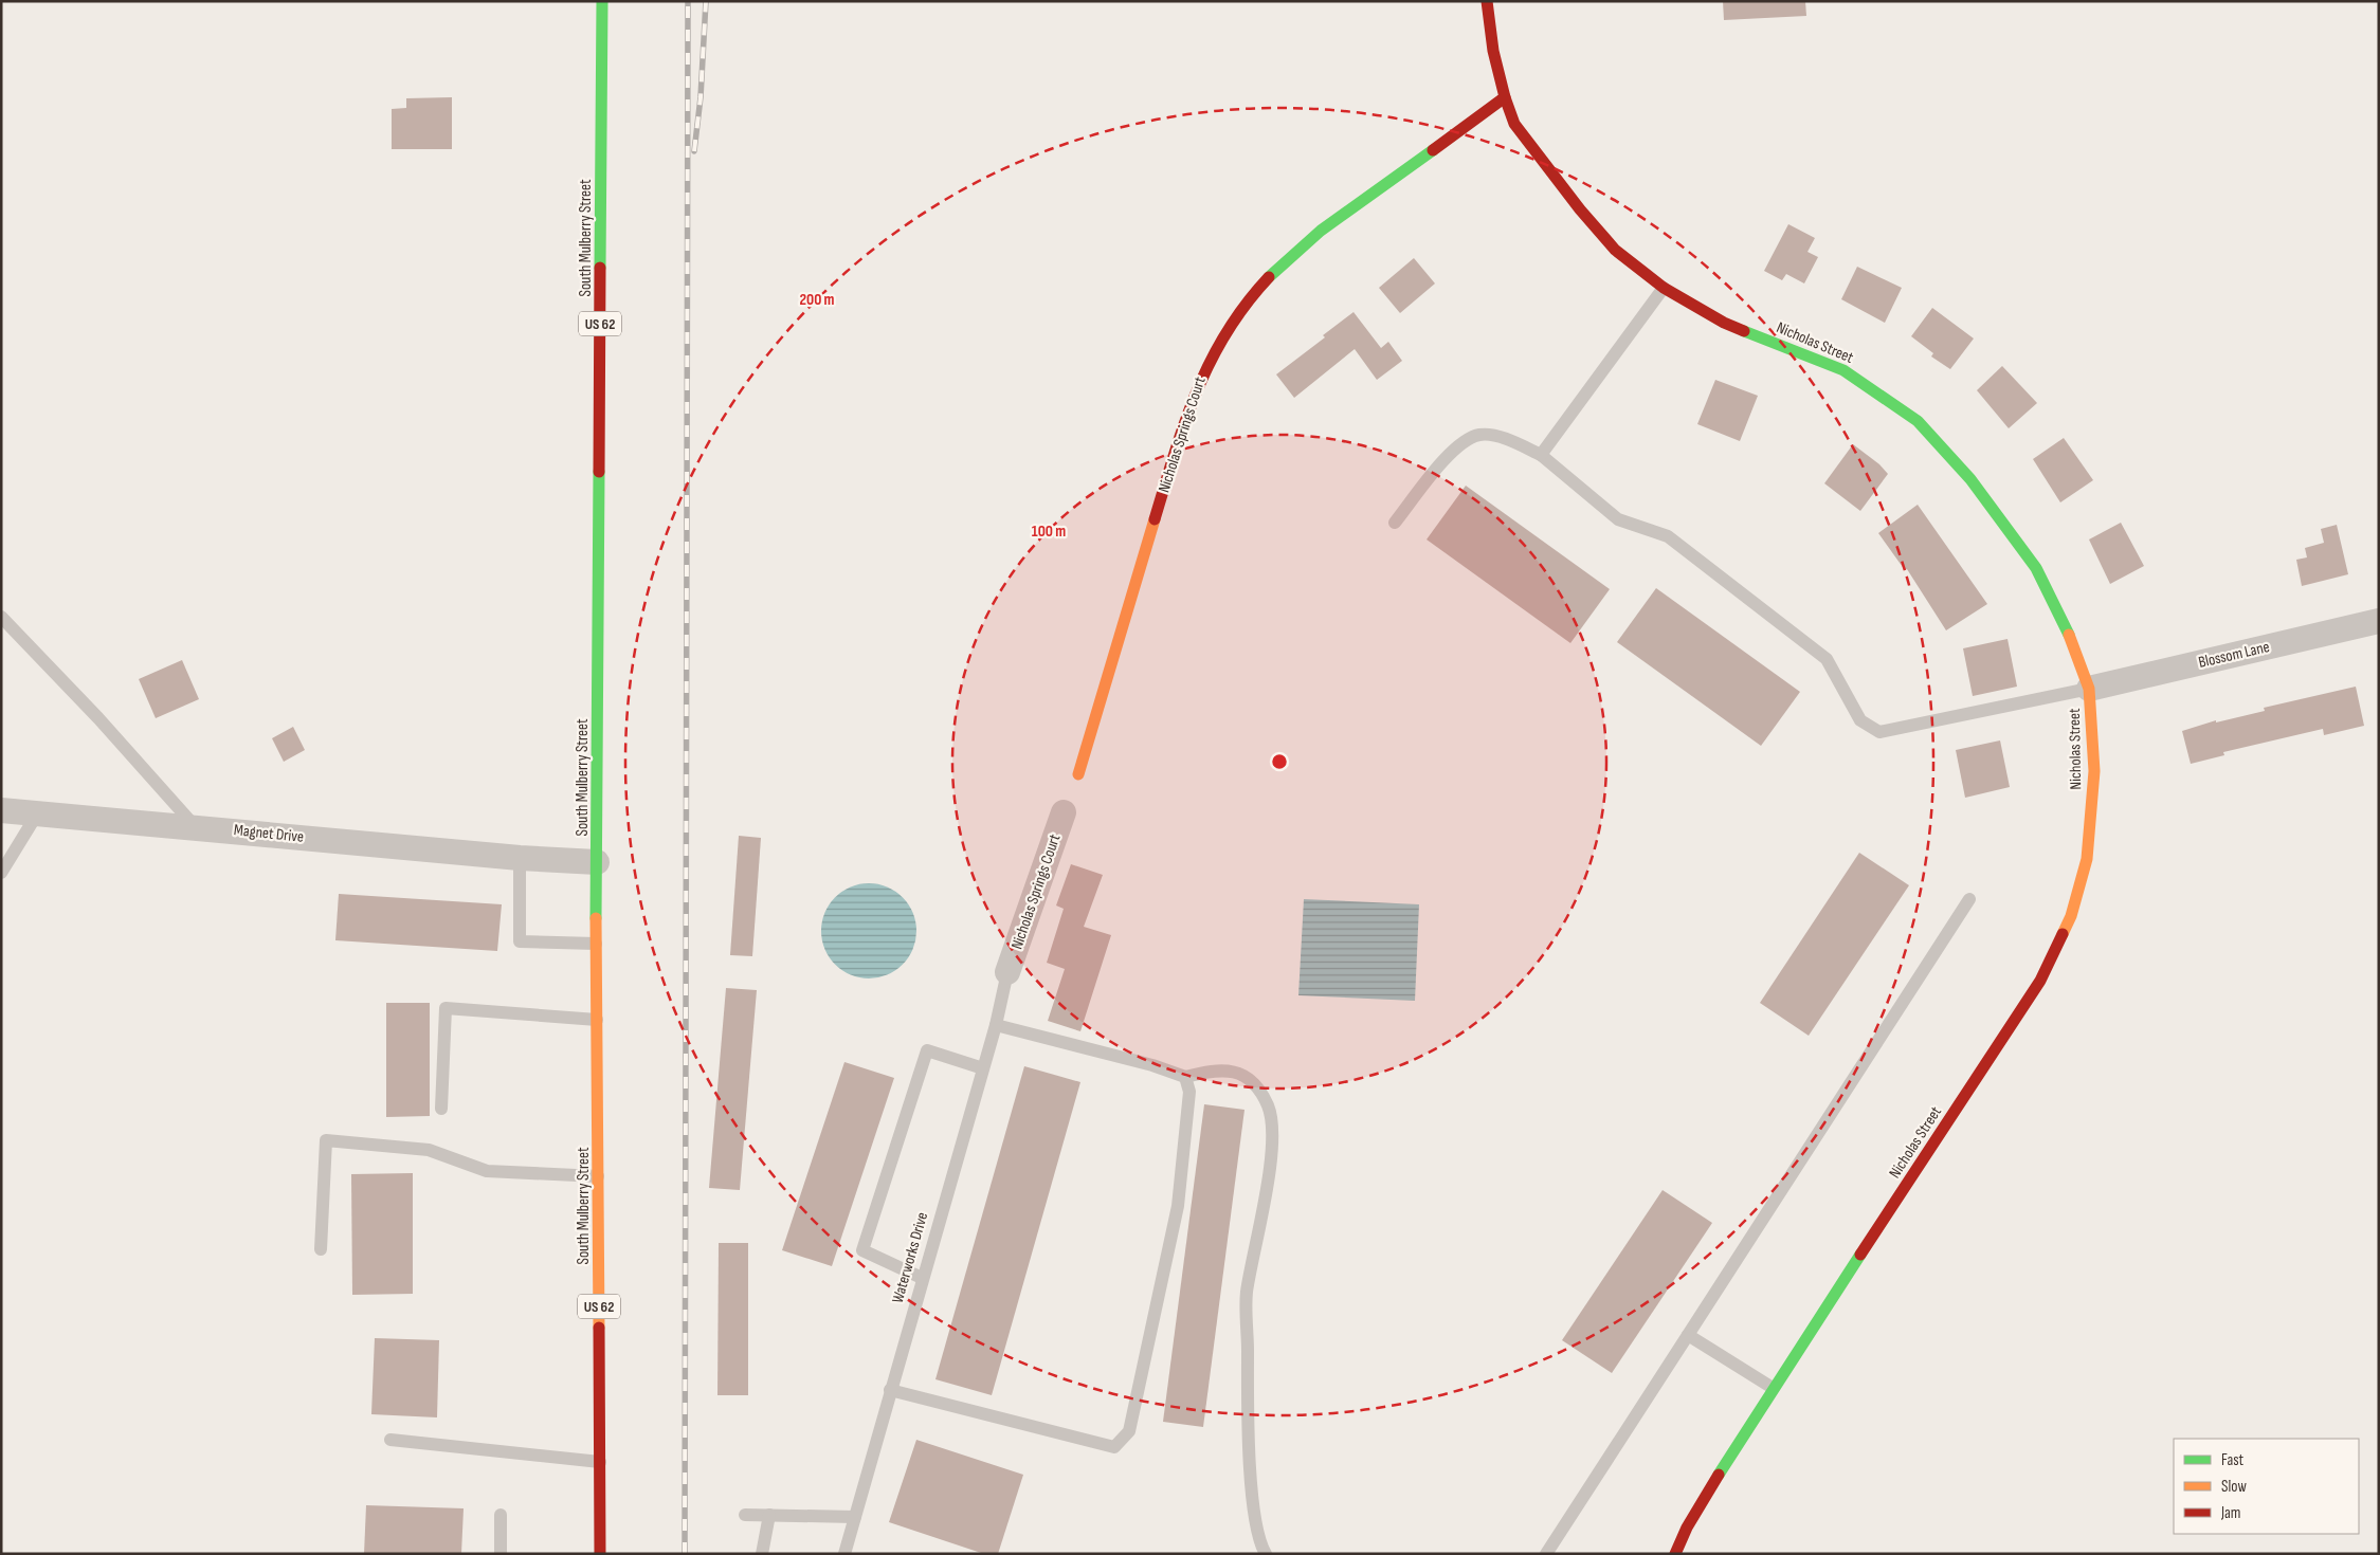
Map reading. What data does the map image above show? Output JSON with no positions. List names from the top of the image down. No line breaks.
{"streets":{"street":["South Mulberry Street","US 62","Nicholas Street","Nicholas Springs Court","Blossom Lane","Magnet Drive"],"lane":["Waterworks Drive"]},"crossings":[["South Mulberry Street","Magnet Drive"],["Nicholas Street","Nicholas Springs Court"],["Nicholas Street","Blossom Lane"],["Nicholas Springs Court","Waterworks Drive"]],"legend":["Fast","Slow","Jam"],"rings":["200 m","100 m"]}
